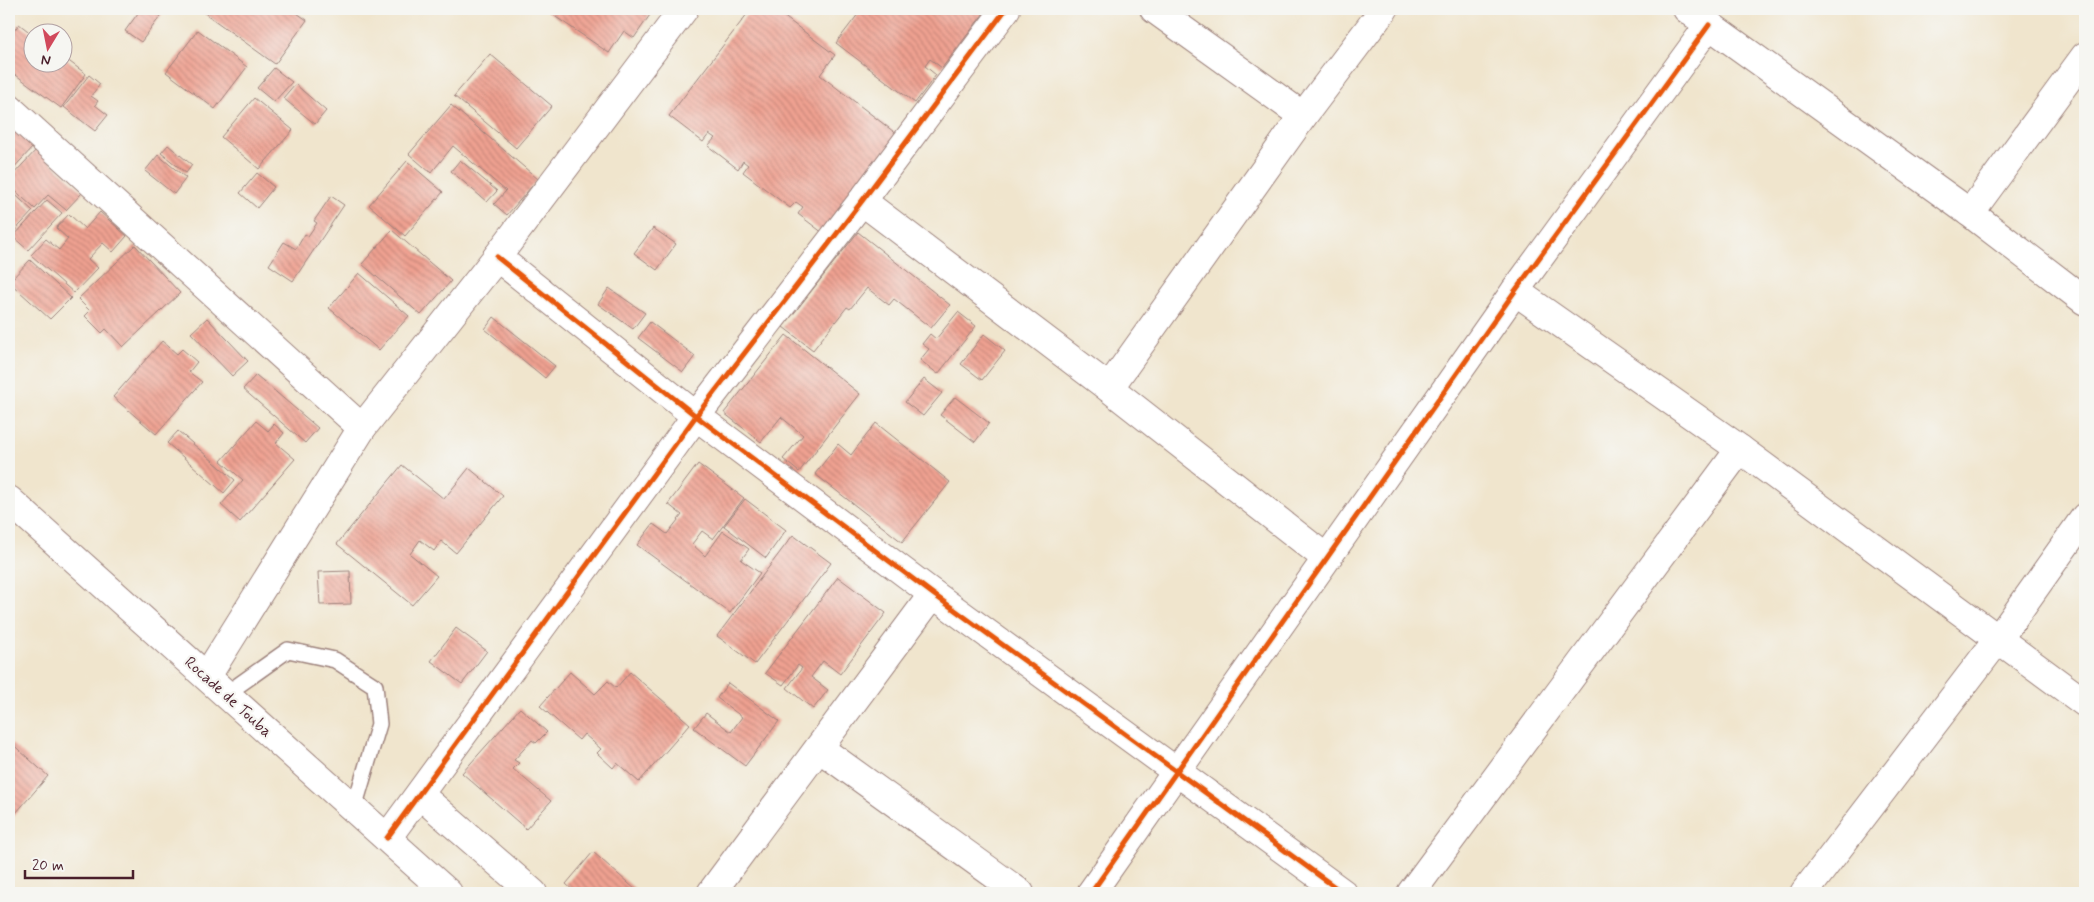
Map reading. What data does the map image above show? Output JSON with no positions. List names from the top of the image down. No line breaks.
{"streets":{"street":["Rocade de Touba"]},"scale_bar":"20 m","north":"bottom"}
